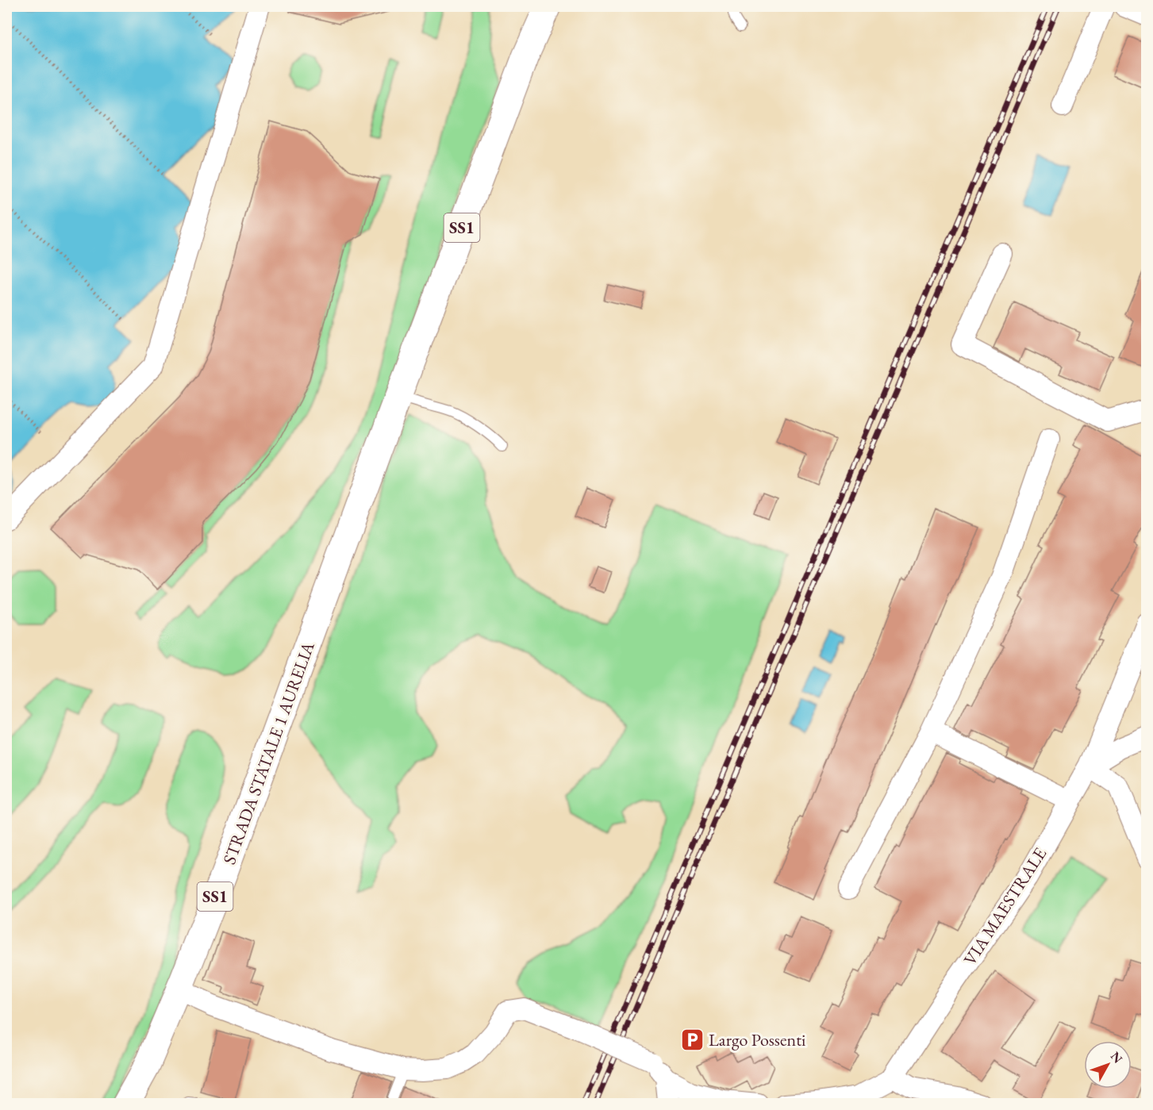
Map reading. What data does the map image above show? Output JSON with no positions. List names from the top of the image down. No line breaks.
{"streets":{"main road":["SS1","STRADA STATALE 1 AURELIA"],"street":["VIA MAESTRALE"]},"crossings":[["SS1","STRADA STATALE 1 AURELIA"]],"places":{"parking":["Largo Possenti"]},"north":"top right"}
